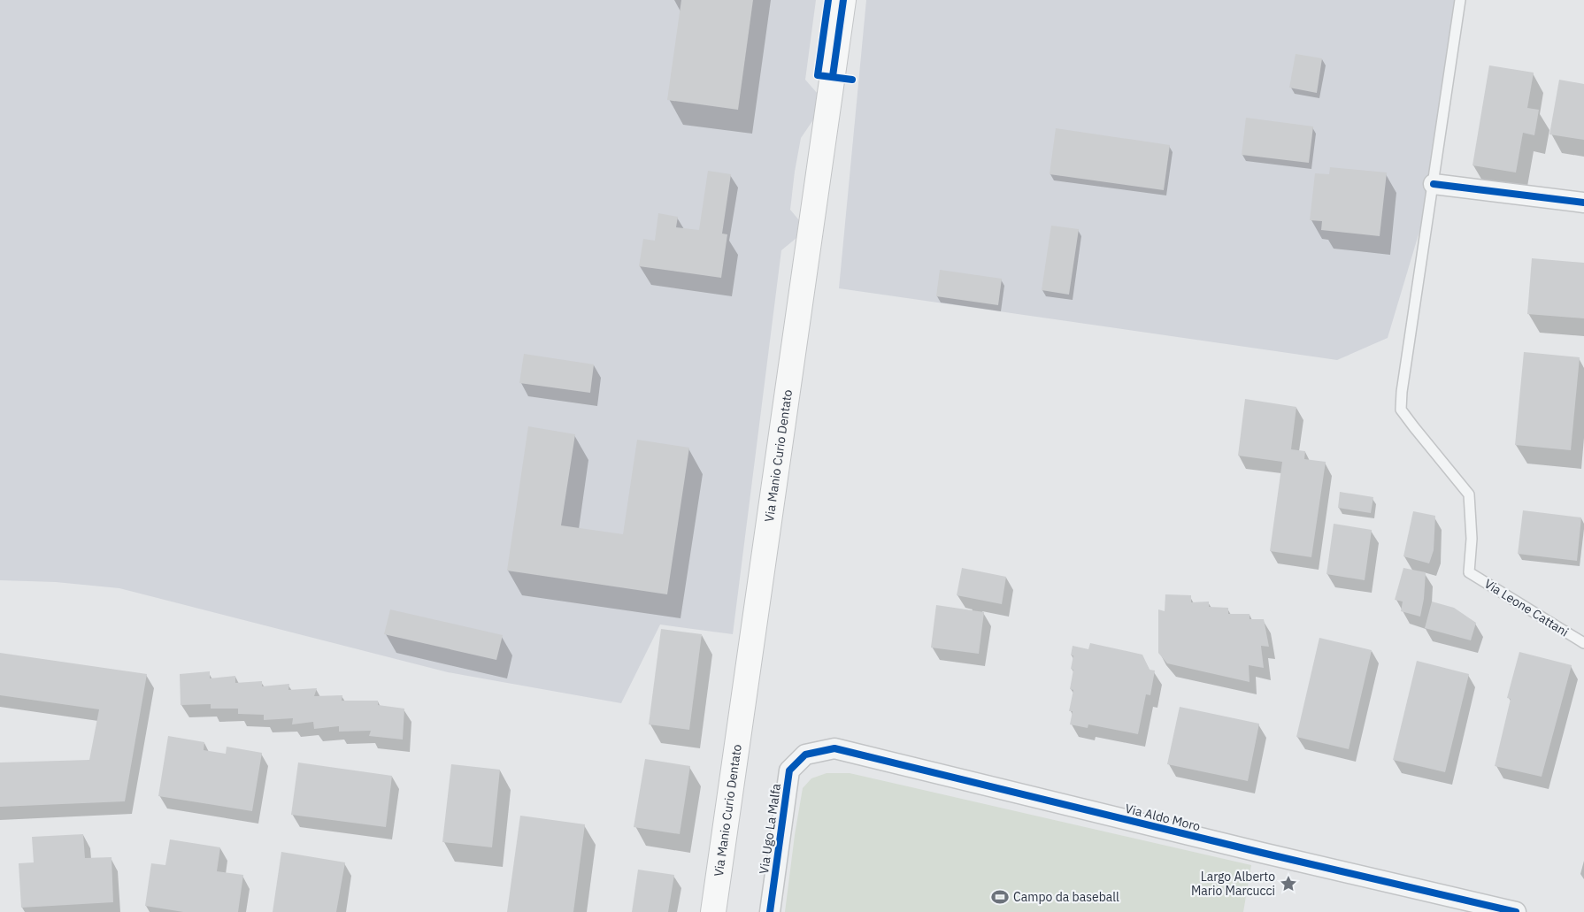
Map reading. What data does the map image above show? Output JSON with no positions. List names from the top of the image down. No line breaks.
{"streets":{"main road":["Via Manio Curio Dentato"],"street":["Via Aldo Moro","Via Ugo La Malfa"],"lane":["Via Leone Cattani"]},"crossings":[["Via Aldo Moro","Via Ugo La Malfa"]],"places":{"place":["Largo Alberto Mario Marcucci"],"sports":["Campo da baseball"]}}
